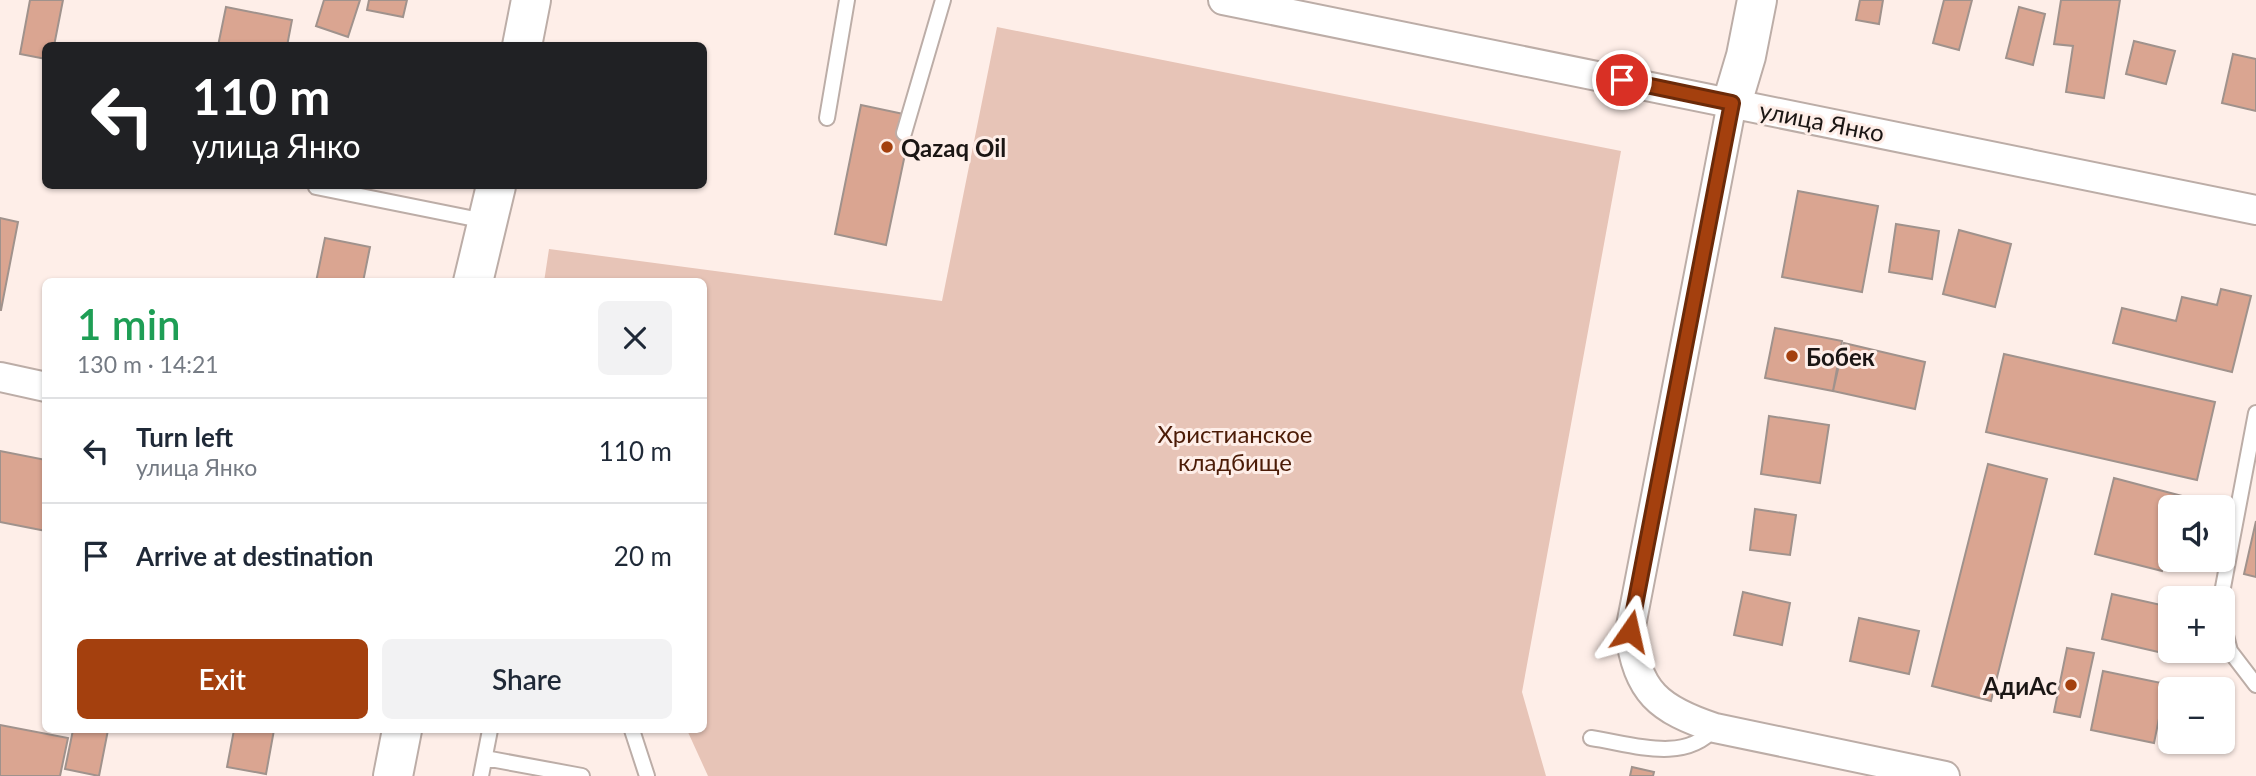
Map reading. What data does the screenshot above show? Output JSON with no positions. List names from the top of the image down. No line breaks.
{"streets":{"street":["улица Янко"]},"parks":["Христианское кладбище"],"places":["Qazaq Oil","Бобек","АдиАс"],"page":{"turn":["110 m","улица Янко"],"heading":["1 min","130 m · 14:21"],"list":[{"name":"Turn left","note":"улица Янко","value":"110 m"},{"name":"Arrive at destination","value":"20 m"}],"map_buttons":["+","−"],"buttons":["Exit","Share"]}}
